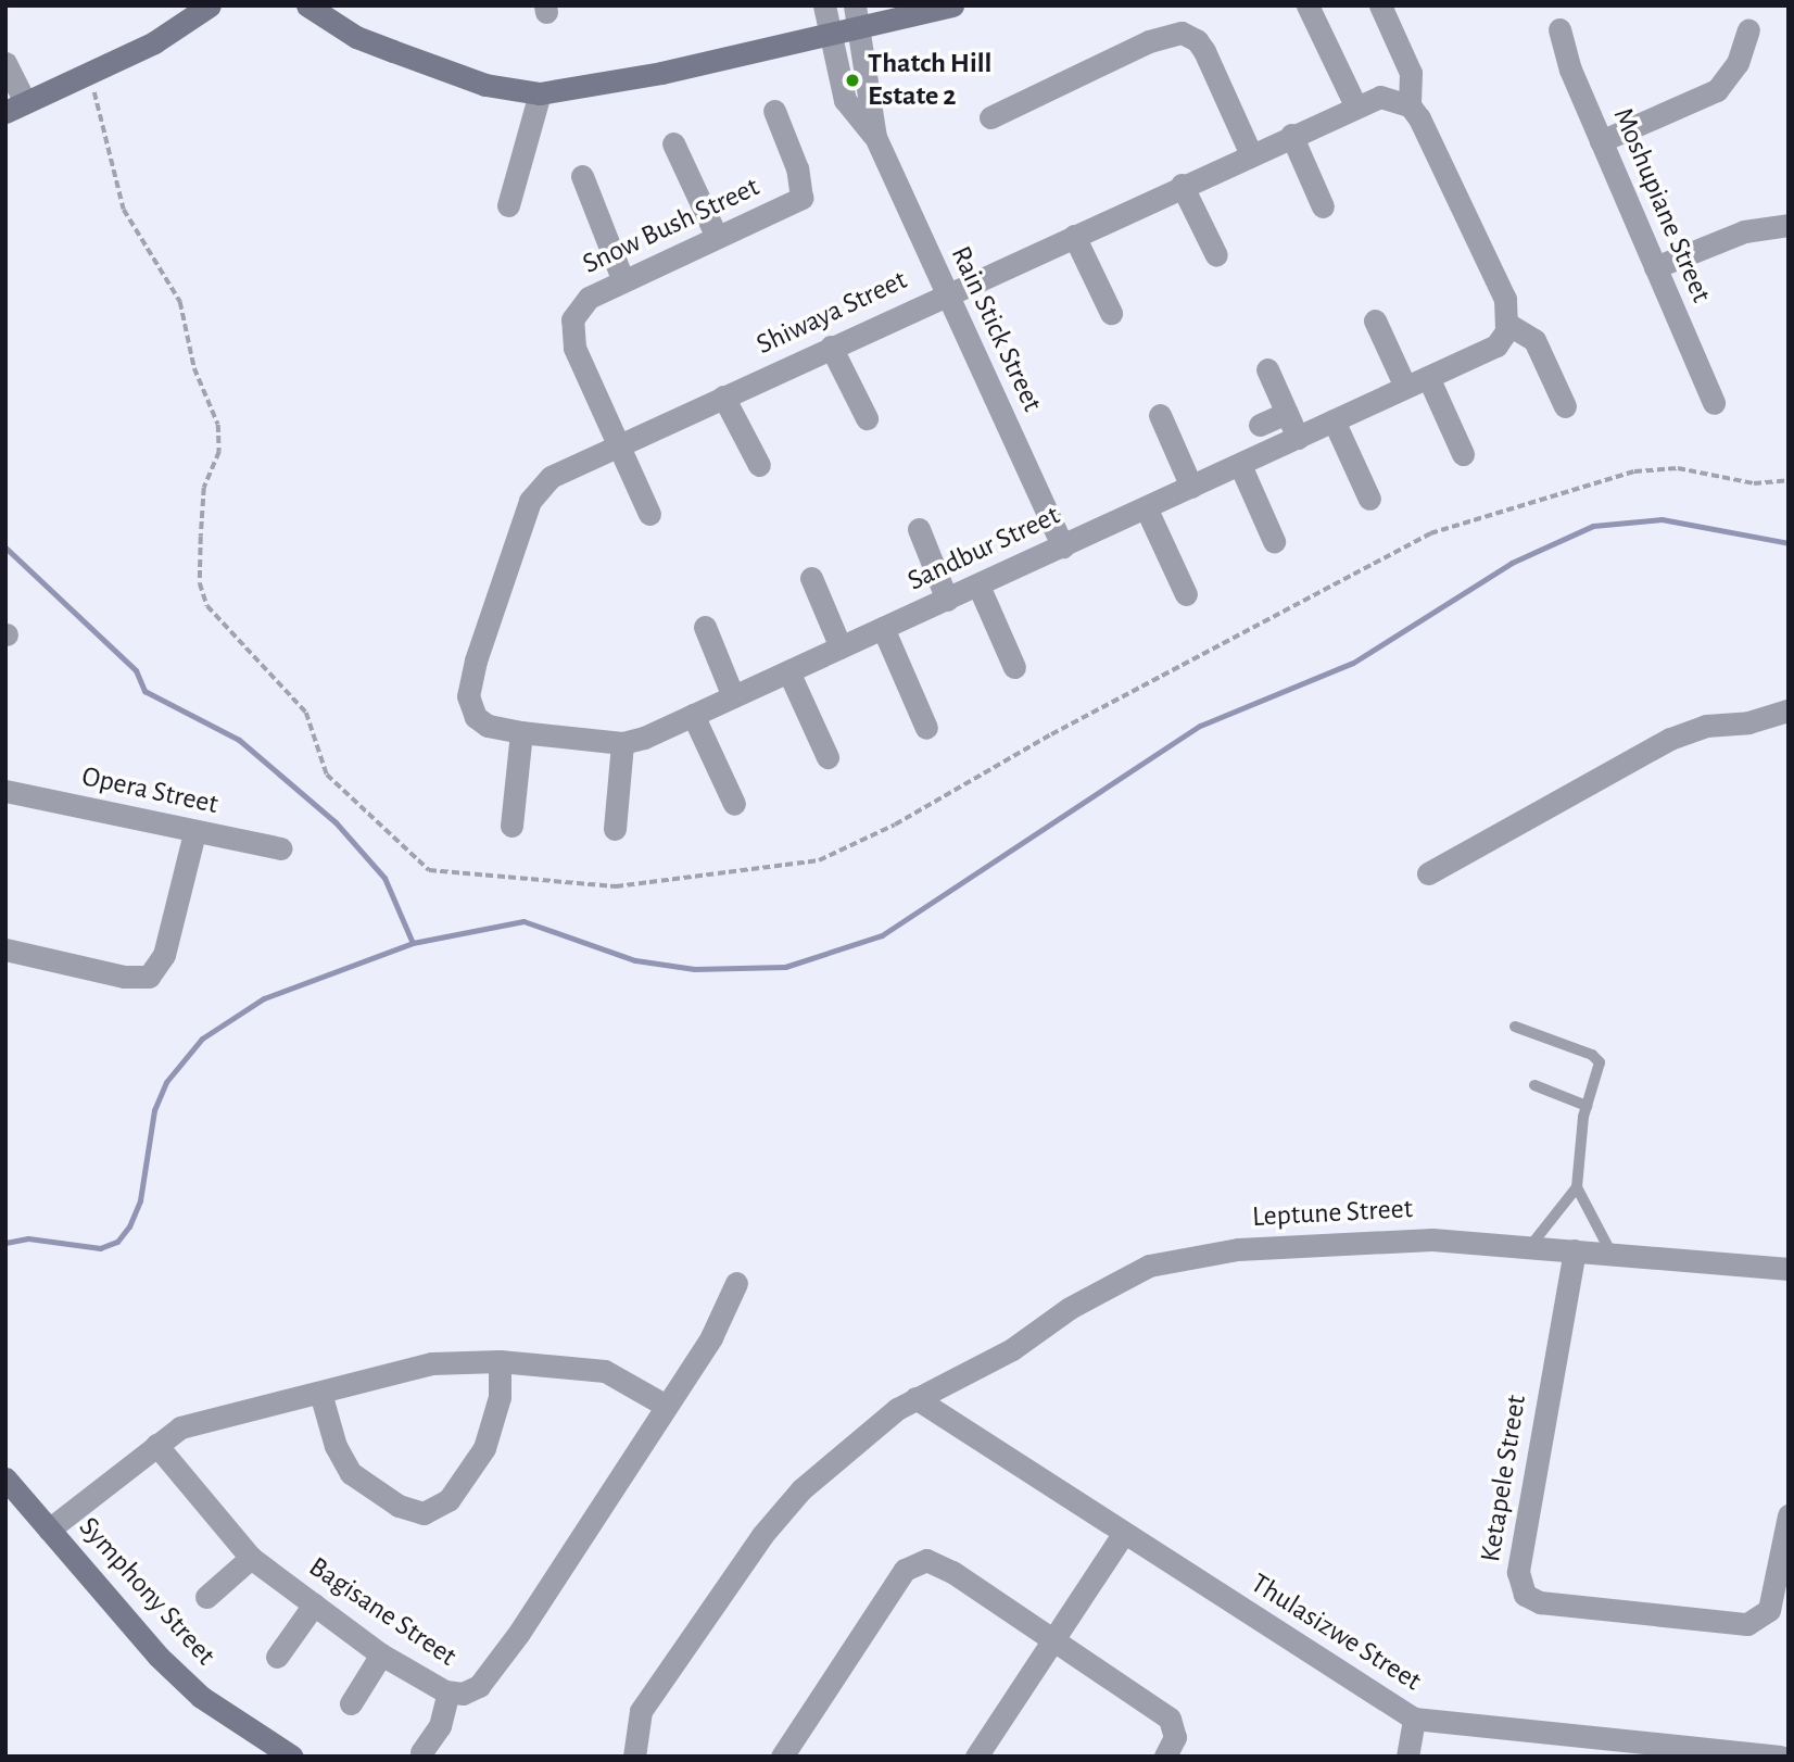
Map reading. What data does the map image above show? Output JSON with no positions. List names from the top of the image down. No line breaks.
{"streets":{"street":["Moshupiane Street","Snow Bush Street","Shiwaya Street","Rain Stick Street","Sandbur Street","Opera Street","Leptune Street","Ketapele Street","Symphony Street","Bagisane Street","Thulasizwe Street"]},"crossings":[["Snow Bush Street","Shiwaya Street"],["Shiwaya Street","Rain Stick Street"],["Shiwaya Street","Sandbur Street"],["Rain Stick Street","Sandbur Street"],["Leptune Street","Ketapele Street"],["Leptune Street","Thulasizwe Street"]],"places":["Thatch Hill Estate 2"]}
